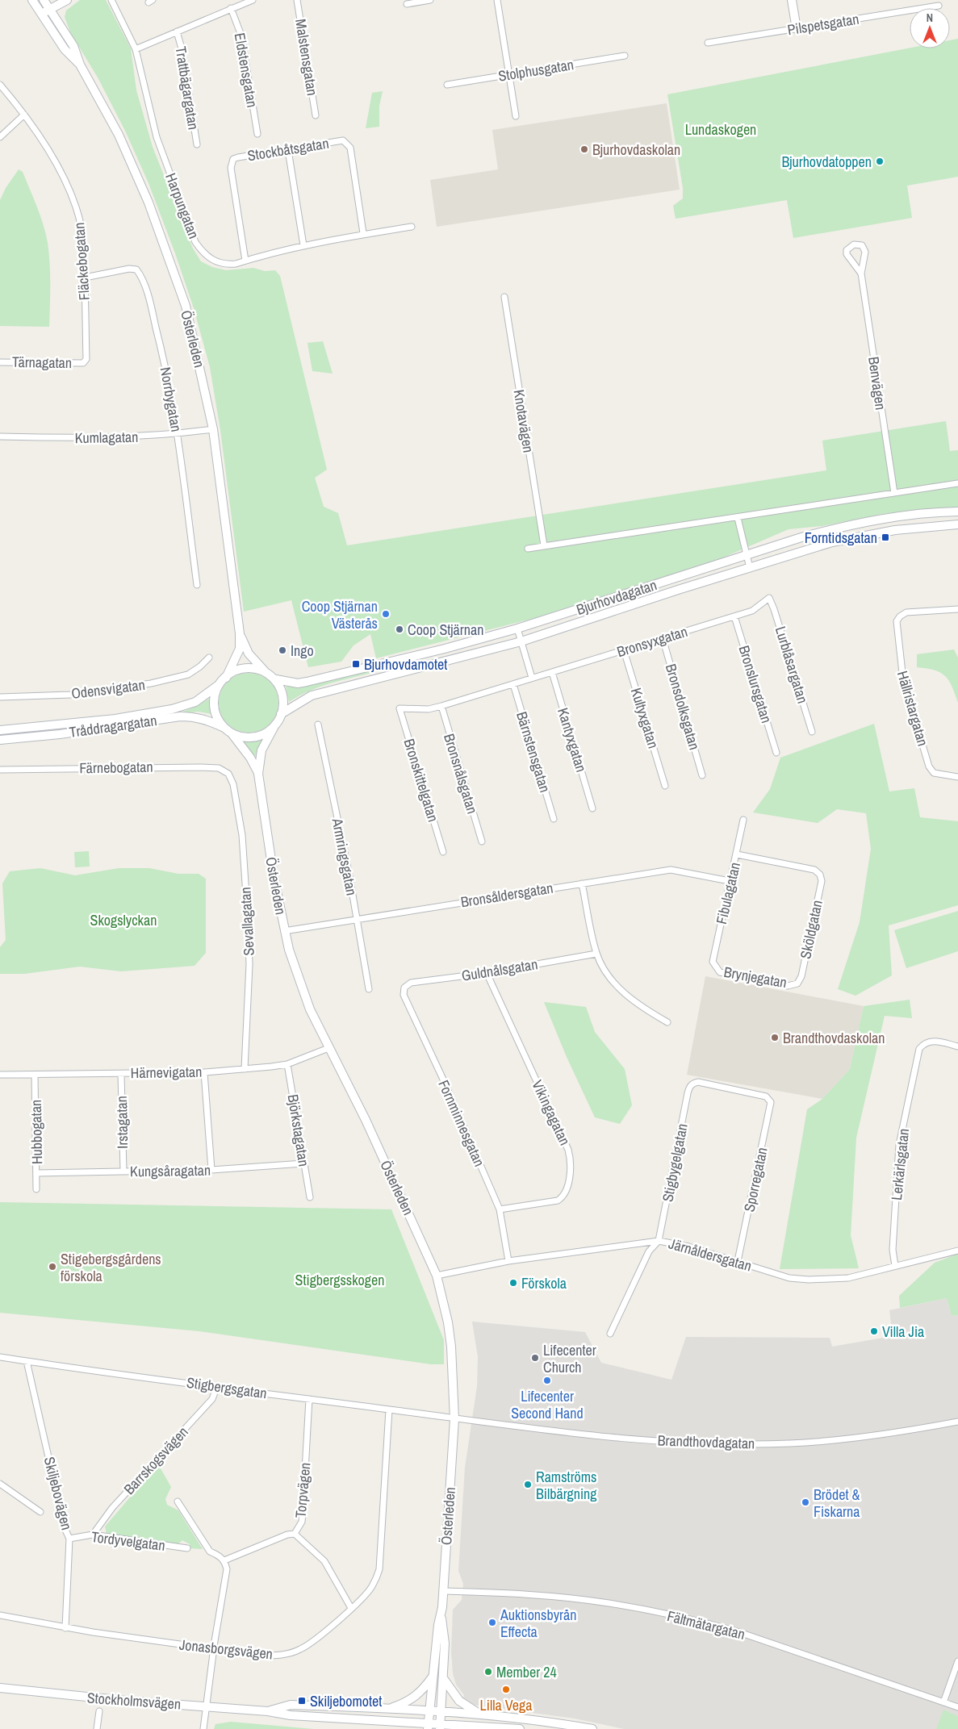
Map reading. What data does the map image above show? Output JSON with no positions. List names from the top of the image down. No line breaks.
{"streets":{"main road":["Österleden","Bjurhovdagatan","Tråddragargatan","Stockholmsvägen"],"street":["Pilspetsgatan","Malstensgatan","Eldstensgatan","Stolphusgatan","Trattbägargatan","Stockbåtsgatan","Harpungatan","Fläckebogatan","Tärnagatan","Benvägen","Norrbygatan","Knotavägen","Kumlagatan","Bronsyxgatan","Lurblåsargatan","Bronslursgatan","Odensvigatan","Bronsdolksgatan","Hällristargatan","Kultyxgatan","Kantyxgatan","Bärnstensgatan","Färnebogatan","Bronsnålsgatan","Bronskittelgatan","Armringsgatan","Fibulagatan","Bronsåldersgatan","Sevallagatan","Sköldgatan","Guldnålsgatan","Brynjegatan","Härnevigatan","Vikingagatan","Irstagatan","Fornminnesgatan","Björkstagatan","Hubbogatan","Stigbygelgatan","Lerkärlsgatan","Kungsåragatan","Sporregatan","Järnåldersgatan","Stigbergsgatan","Brandthovdagatan","Barrskogsvägen","Torpvägen","Skiljebovägen","Tordyvelgatan","Fältmätargatan","Jonasborgsvägen"]},"crossings":[["Stockbåtsgatan","Harpungatan"],["Fläckebogatan","Tärnagatan"],["Fläckebogatan","Norrbygatan"],["Österleden","Kumlagatan"],["Österleden","Bjurhovdagatan"],["Österleden","Tråddragargatan"],["Österleden","Bronsåldersgatan"],["Österleden","Härnevigatan"],["Österleden","Järnåldersgatan"],["Österleden","Stigbergsgatan"],["Österleden","Brandthovdagatan"],["Österleden","Fältmätargatan"],["Österleden","Stockholmsvägen"],["Norrbygatan","Kumlagatan"],["Bjurhovdagatan","Tråddragargatan"],["Bronsyxgatan","Lurblåsargatan"],["Bronsyxgatan","Bronslursgatan"],["Bronsyxgatan","Bronsdolksgatan"],["Bronsyxgatan","Kultyxgatan"],["Bronsyxgatan","Kantyxgatan"],["Bronsyxgatan","Bärnstensgatan"],["Bronsyxgatan","Bronsnålsgatan"],["Bronsyxgatan","Bronskittelgatan"],["Färnebogatan","Sevallagatan"],["Armringsgatan","Bronsåldersgatan"],["Fibulagatan","Bronsåldersgatan"],["Fibulagatan","Sköldgatan"],["Fibulagatan","Brynjegatan"],["Sevallagatan","Härnevigatan"],["Sköldgatan","Brynjegatan"],["Guldnålsgatan","Vikingagatan"],["Guldnålsgatan","Fornminnesgatan"],["Härnevigatan","Irstagatan"],["Härnevigatan","Björkstagatan"],["Härnevigatan","Hubbogatan"],["Vikingagatan","Fornminnesgatan"],["Irstagatan","Kungsåragatan"],["Fornminnesgatan","Järnåldersgatan"],["Björkstagatan","Kungsåragatan"],["Hubbogatan","Kungsåragatan"],["Stigbygelgatan","Sporregatan"],["Stigbygelgatan","Järnåldersgatan"],["Lerkärlsgatan","Järnåldersgatan"],["Sporregatan","Järnåldersgatan"],["Stigbergsgatan","Brandthovdagatan"],["Stigbergsgatan","Barrskogsvägen"],["Stigbergsgatan","Torpvägen"],["Stigbergsgatan","Skiljebovägen"],["Stigbergsgatan","Jonasborgsvägen"],["Barrskogsvägen","Tordyvelgatan"],["Torpvägen","Jonasborgsvägen"],["Skiljebovägen","Tordyvelgatan"],["Skiljebovägen","Jonasborgsvägen"]],"parks":["Lundaskogen","Skogslyckan","Stigbergsskogen"],"places":{"other":["Bjurhovdaskolan","Bjurhovdatoppen","Coop Stjärnan Västerås","Coop Stjärnan","Ingo","Brandthovdaskolan","Stigebergsgårdens förskola","Förskola","Villa Jia","Lifecenter Church","Lifecenter Second Hand","Ramströms Bilbärgning","Brödet & Fiskarna","Auktionsbyrån Effecta","Member 24","Lilla Vega"],"transit":["Forntidsgatan","Bjurhovdamotet","Skiljebomotet"]},"north":"top"}
